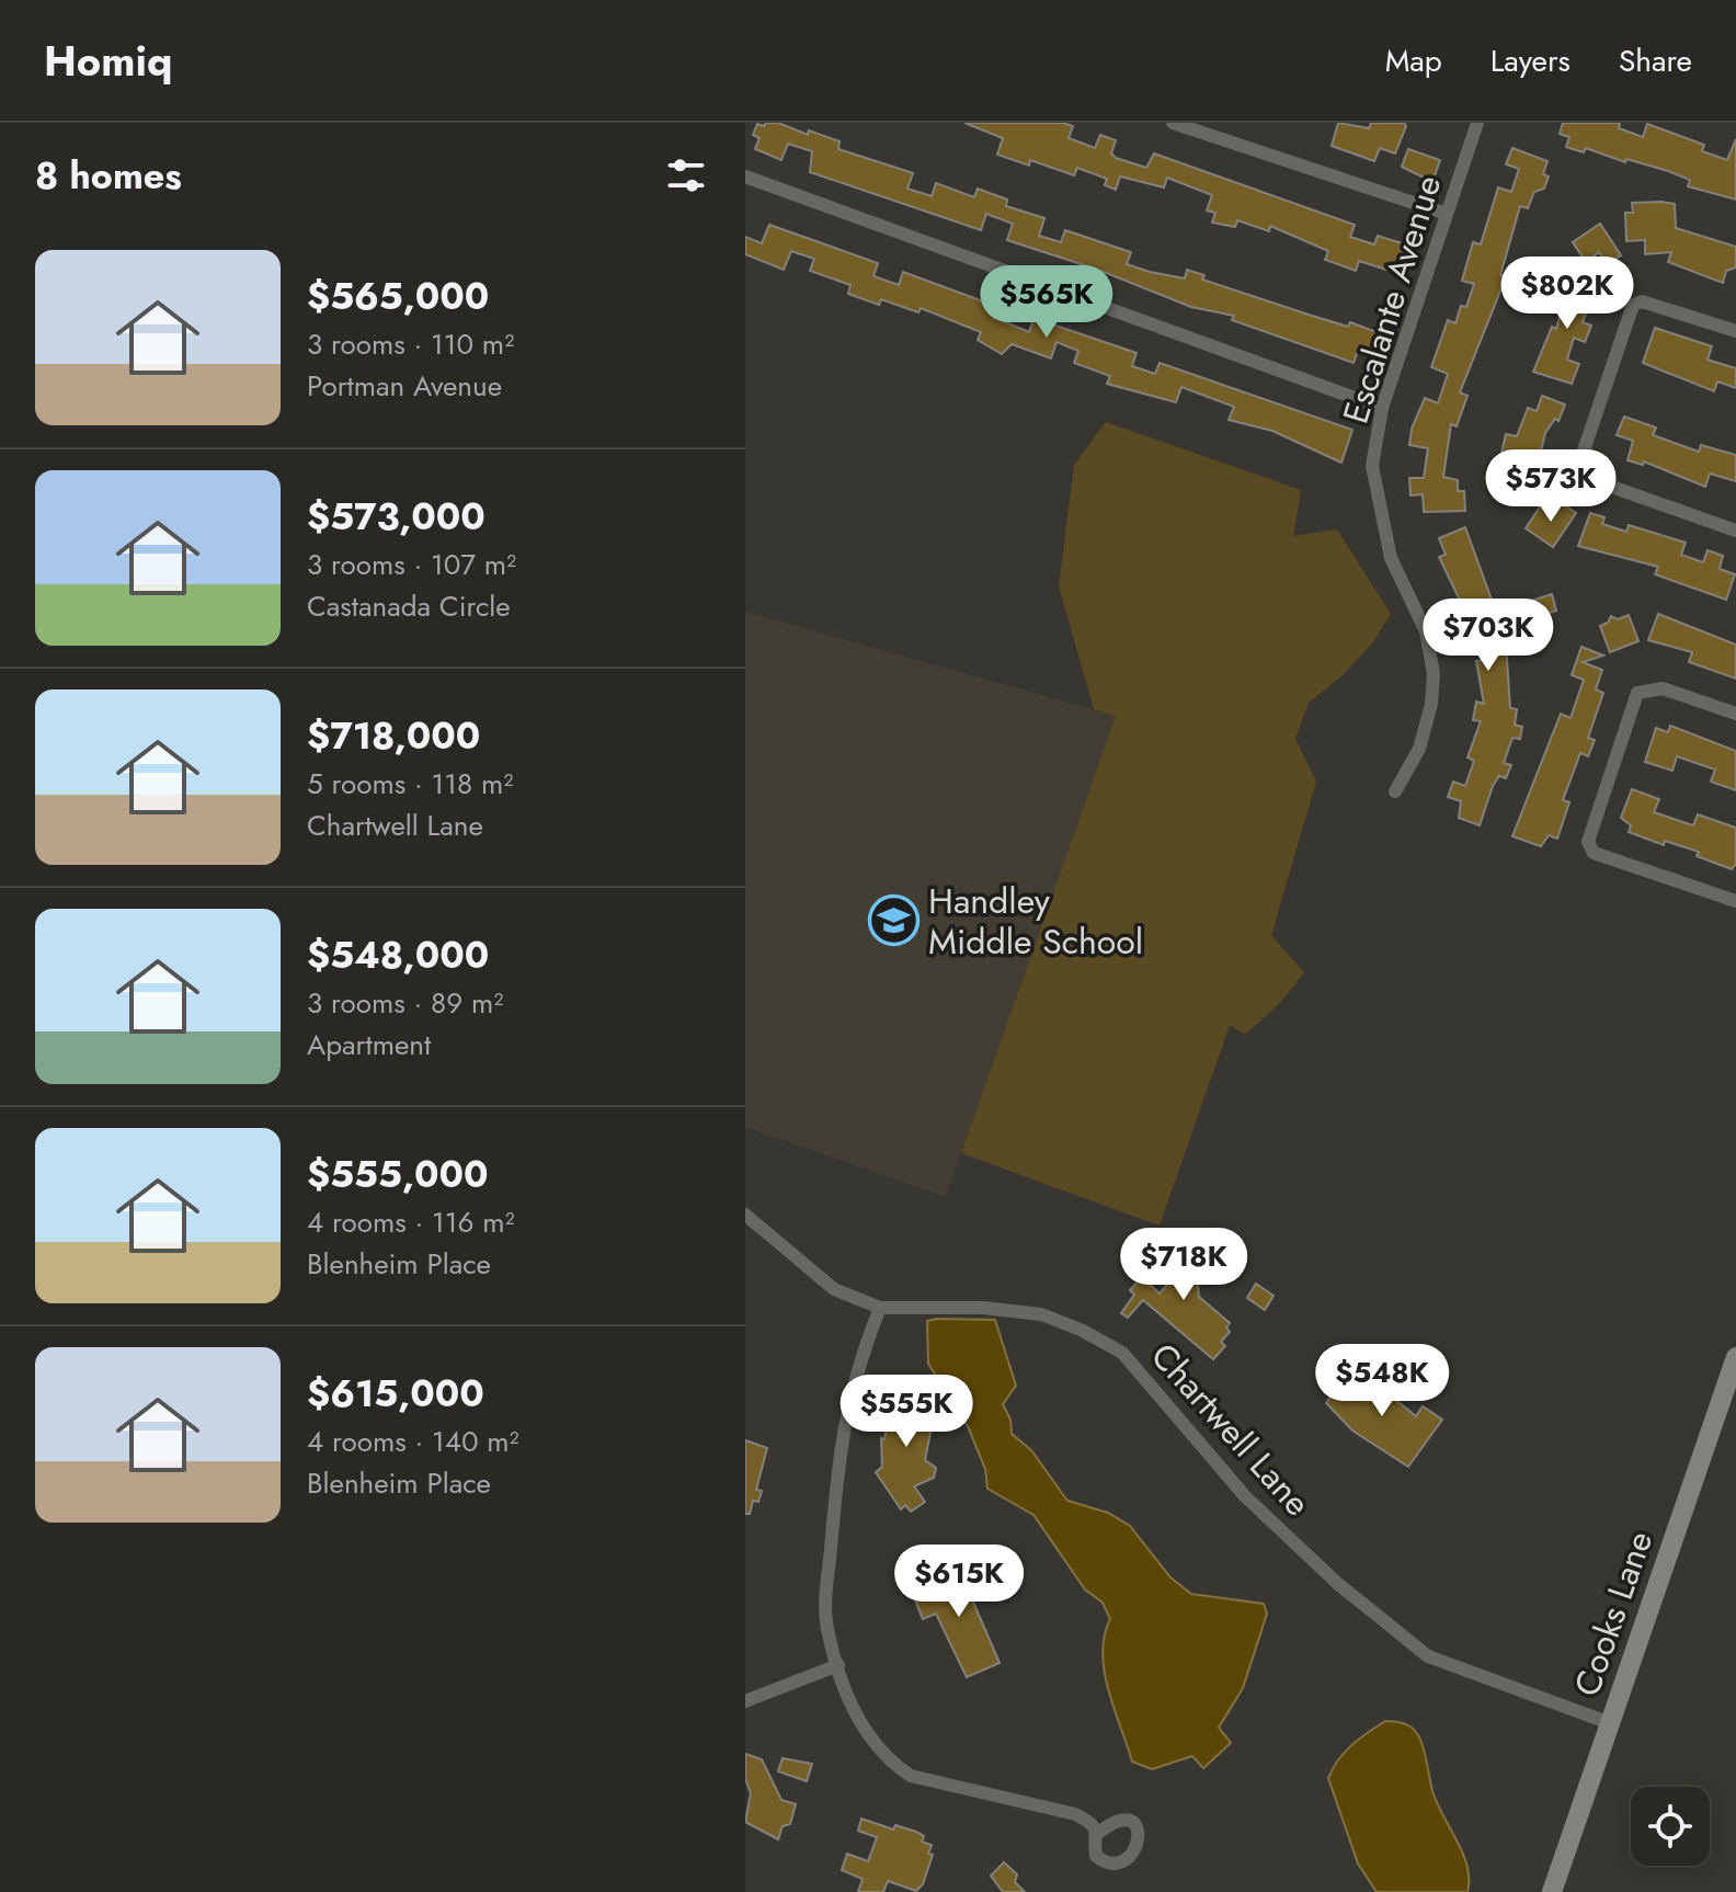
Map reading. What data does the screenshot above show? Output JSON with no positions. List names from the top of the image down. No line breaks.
{"streets":{"main road":["Cooks Lane"],"street":["Escalante Avenue","Chartwell Lane"]},"crossings":[["Chartwell Lane","Cooks Lane"]],"places":{"school or university":["Handley Middle School"]},"page":{"header":"Homiq","nav":["Map","Layers","Share"],"heading":"8 homes","list":[{"name":"$565,000","note":"3 rooms · 110 m² · Portman Avenue"},{"name":"$573,000","note":"3 rooms · 107 m² · Castanada Circle"},{"name":"$718,000","note":"5 rooms · 118 m² · Chartwell Lane"},{"name":"$548,000","note":"3 rooms · 89 m² · Apartment"},{"name":"$555,000","note":"4 rooms · 116 m² · Blenheim Place"},{"name":"$615,000","note":"4 rooms · 140 m² · Blenheim Place"}],"price":["$802K","$565K","$573K","$703K","$718K","$548K","$555K","$615K"]}}
